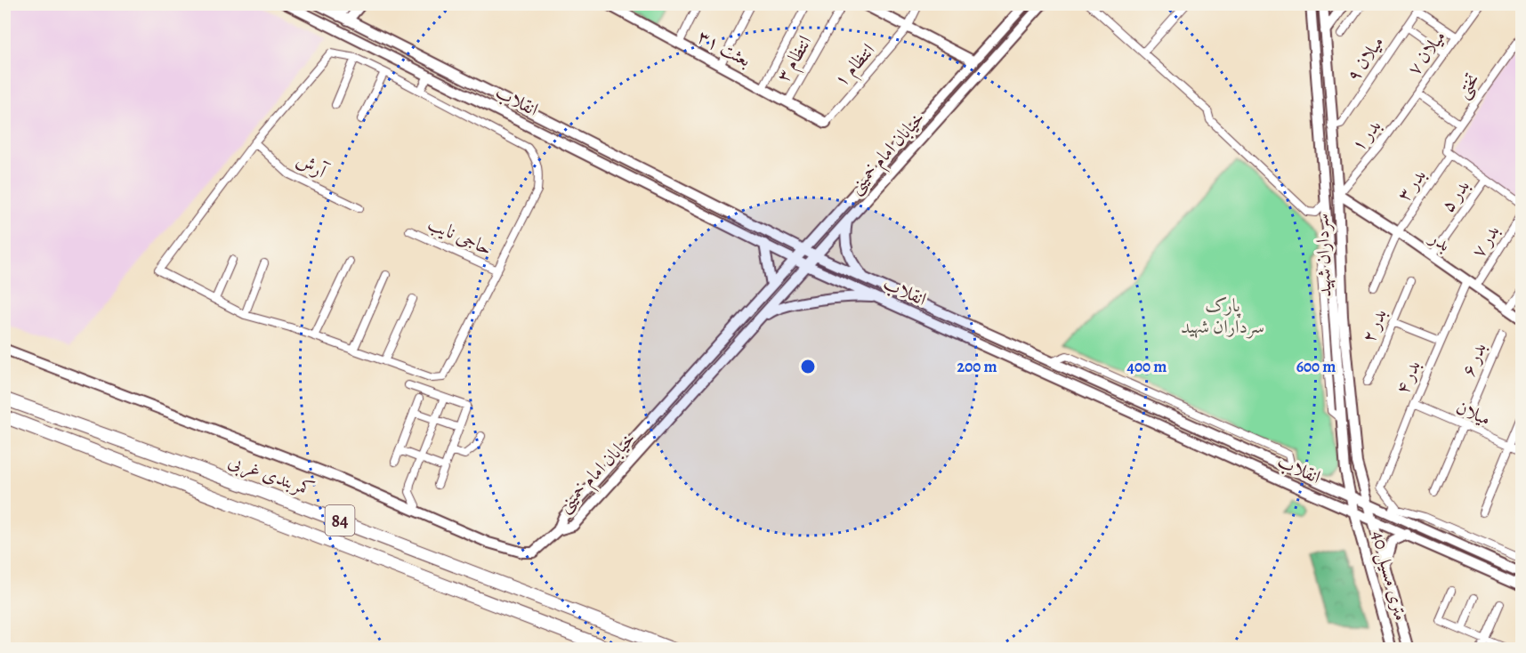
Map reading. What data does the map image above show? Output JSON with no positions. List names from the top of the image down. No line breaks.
{"streets":{"highway":["کمربندی غربی","84"],"main road":["بعثت ۳۱","انقلاب","خیابان امام خمینی","بدر","سرداران شهید","40 متری مسیل"],"street":["میلان ۷","انتظام ۳","میلان ۹","انتظام ۱","تختی","بدر ۱","آرش","بدر ۳","بدر ۵","حاجی نایب","بدر ۷","بدر ۲","بدر ۶","بدر ۴","میلان"]},"crossings":[["بعثت ۳۱","انتظام ۳"],["بعثت ۳۱","انتظام ۱"],["میلان ۷","بدر ۱"],["میلان ۹","سرداران شهید"],["تختی","بدر ۳"],["انقلاب","خیابان امام خمینی"],["انقلاب","سرداران شهید"],["انقلاب","40 متری مسیل"],["بدر ۱","بدر"],["بدر ۱","سرداران شهید"],["بدر ۳","بدر"],["بدر ۵","بدر"],["بدر","بدر ۷"],["بدر","سرداران شهید"],["بدر","بدر ۴"],["سرداران شهید","40 متری مسیل"],["بدر ۶","میلان"],["بدر ۴","میلان"]],"parks":["پارک سرداران شهید"],"rings":["200 m","400 m","600 m"]}
